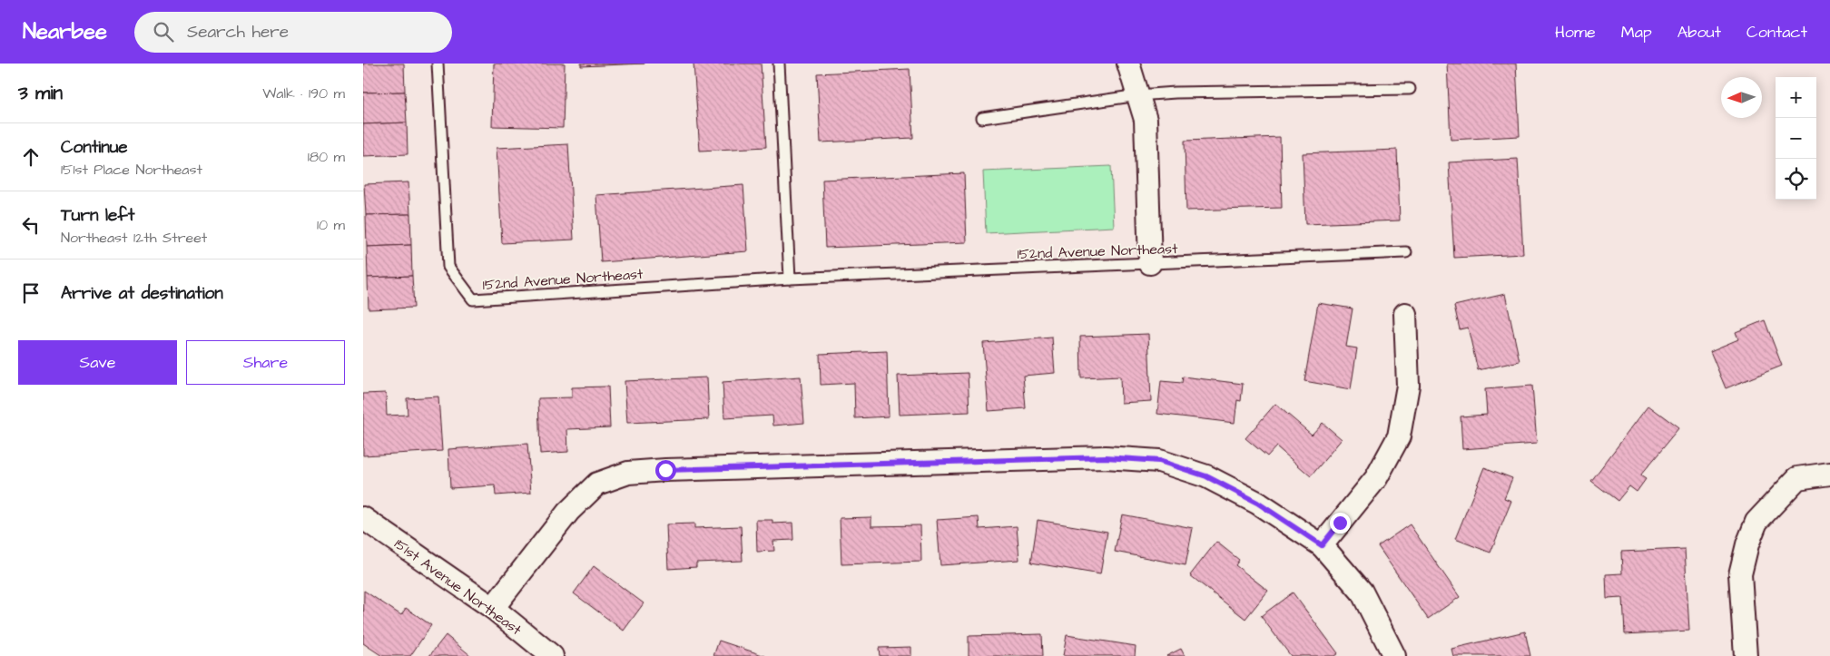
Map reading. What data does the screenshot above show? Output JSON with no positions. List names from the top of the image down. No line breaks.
{"streets":{"street":["151st Avenue Northeast"],"lane":["152nd Avenue Northeast"]},"north":"left","page":{"header":"Nearbee","search":"Search here","nav":["Home","Map","About","Contact"],"heading":["3 min","Walk · 190 m"],"map_buttons":["+","−"],"list":[["Continue","151st Place Northeast","180 m"],["Turn left","Northeast 12th Street","10 m"],"Arrive at destination"],"buttons":["Save","Share"]}}
